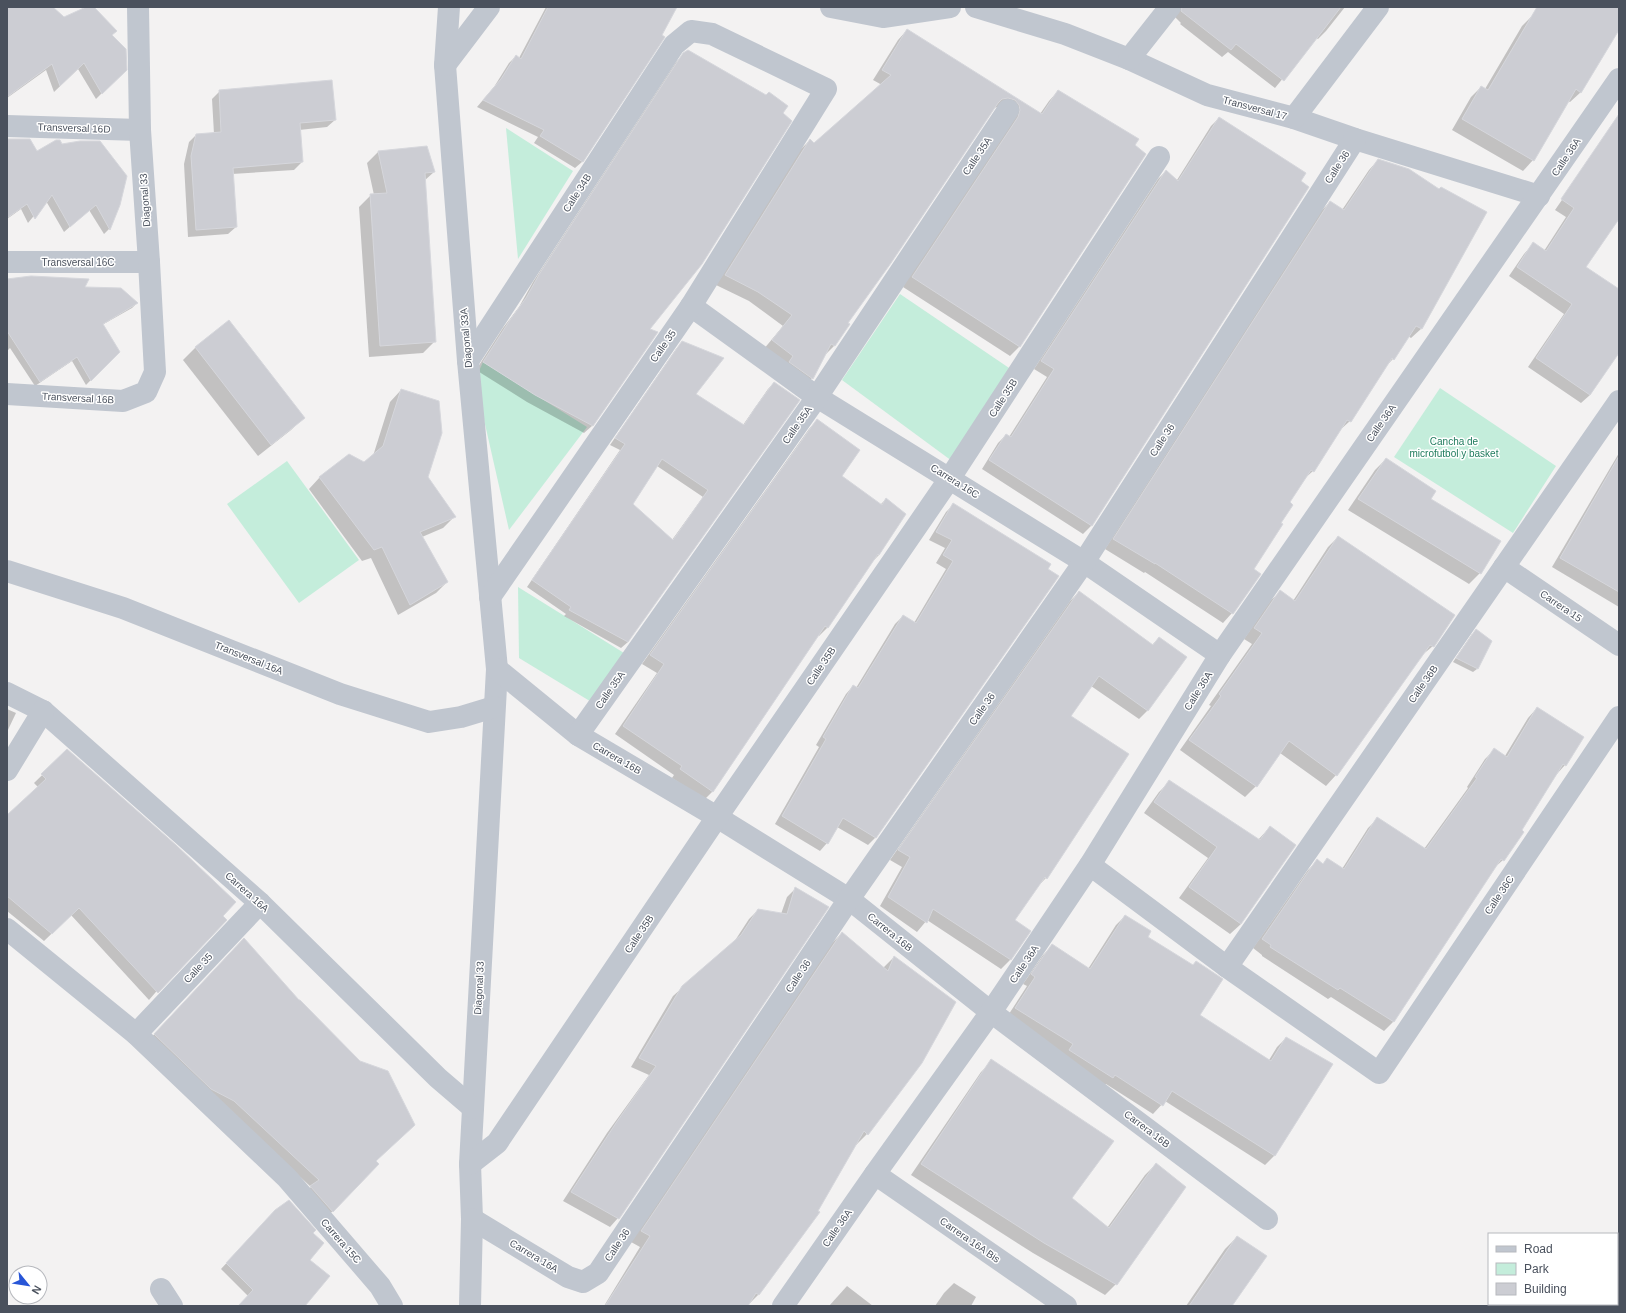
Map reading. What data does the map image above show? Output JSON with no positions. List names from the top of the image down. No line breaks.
{"streets":{"street":["Transversal 17","Transversal 16D","Calle 35A","Calle 36A","Calle 36","Calle 34B","Diagonal 33","Transversal 16C","Diagonal 33A","Calle 35","Transversal 16B","Calle 35B","Carrera 16C","Carrera 15","Transversal 16A","Calle 36B","Carrera 16B","Carrera 16A","Calle 36C","Carrera 16A Bis","Carrera 15C"]},"crossings":[["Transversal 17","Calle 36A"],["Transversal 17","Calle 36"],["Transversal 16D","Diagonal 33"],["Calle 35A","Carrera 16C"],["Calle 35A","Carrera 16B"],["Calle 36A","Carrera 16C"],["Calle 36A","Carrera 16B"],["Calle 36A","Carrera 16A Bis"],["Calle 36","Carrera 16C"],["Calle 36","Carrera 16B"],["Calle 36","Carrera 16A"],["Calle 34B","Diagonal 33A"],["Calle 34B","Calle 35"],["Diagonal 33","Transversal 16C"],["Diagonal 33","Diagonal 33A"],["Diagonal 33","Transversal 16B"],["Diagonal 33","Calle 35B"],["Diagonal 33","Transversal 16A"],["Diagonal 33","Carrera 16B"],["Diagonal 33","Carrera 16A"],["Diagonal 33A","Calle 35"],["Diagonal 33A","Carrera 16B"],["Calle 35","Carrera 16C"],["Calle 35","Carrera 16A"],["Calle 35","Carrera 15C"],["Calle 35B","Carrera 16C"],["Calle 35B","Carrera 16B"],["Carrera 15","Calle 36B"],["Calle 36B","Calle 36C"]],"parks":["Cancha de microfutbol y basket"],"legend":["Road","Park","Building"],"north":"bottom right"}
